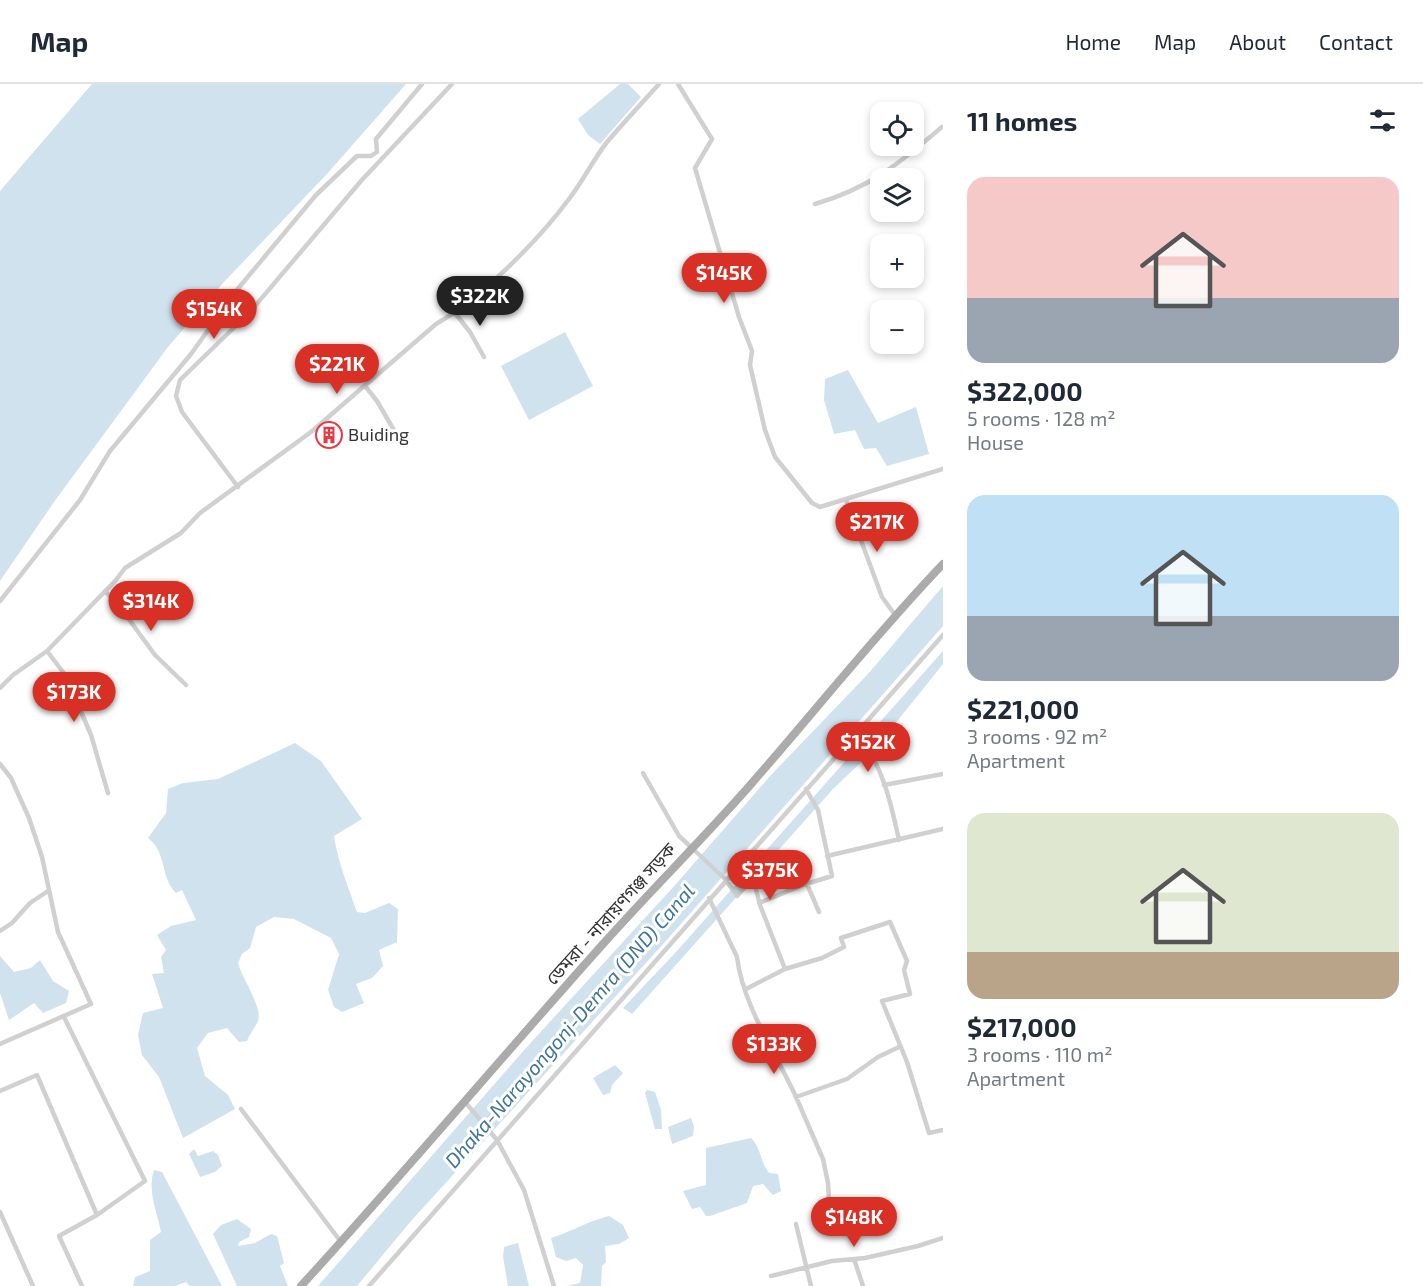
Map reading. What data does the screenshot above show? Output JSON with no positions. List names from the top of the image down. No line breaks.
{"streets":{"main road":["ডেমরা - নারায়ণগঞ্জ সড়ক"]},"water":["Dhaka-Narayongonj-Demra (DND) Canal"],"places":{"building":["Buiding"]},"page":{"header":"Map","nav":["Home","Map","About","Contact"],"heading":"11 homes","map_buttons":["+","−"],"list":[{"name":"$322,000","note":"5 rooms · 128 m² · House"},{"name":"$221,000","note":"3 rooms · 92 m² · Apartment"},{"name":"$217,000","note":"3 rooms · 110 m² · Apartment"}],"price":["$145K","$322K","$154K","$221K","$217K","$314K","$173K","$152K","$375K","$133K","$148K"]}}
